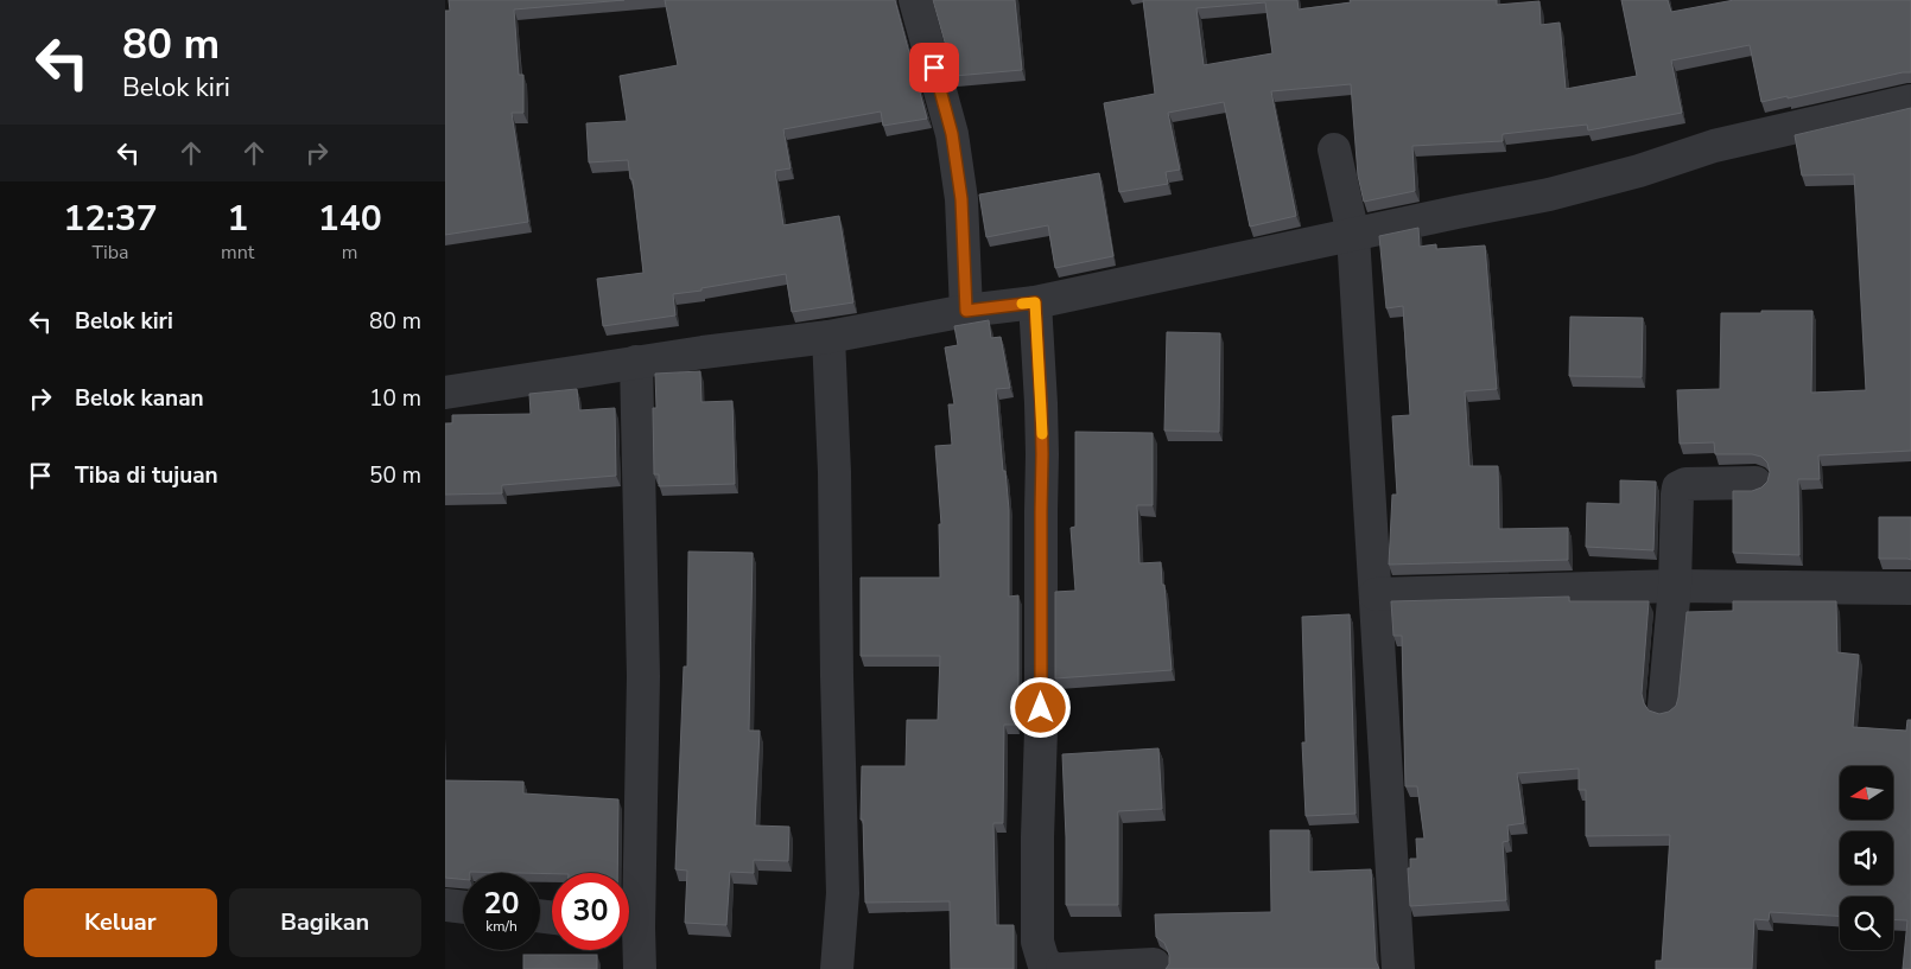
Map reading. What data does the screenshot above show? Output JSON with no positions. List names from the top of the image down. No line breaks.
{"north":"left","page":{"turn":["80 m","Belok kiri"],"eta":["12:37","Tiba","1","mnt","140","m"],"list":[{"name":"Belok kiri","value":"80 m"},{"name":"Belok kanan","value":"10 m"},{"name":"Tiba di tujuan","value":"50 m"}],"speed":"20 km/h","limit":"30","buttons":["Keluar","Bagikan"]}}
